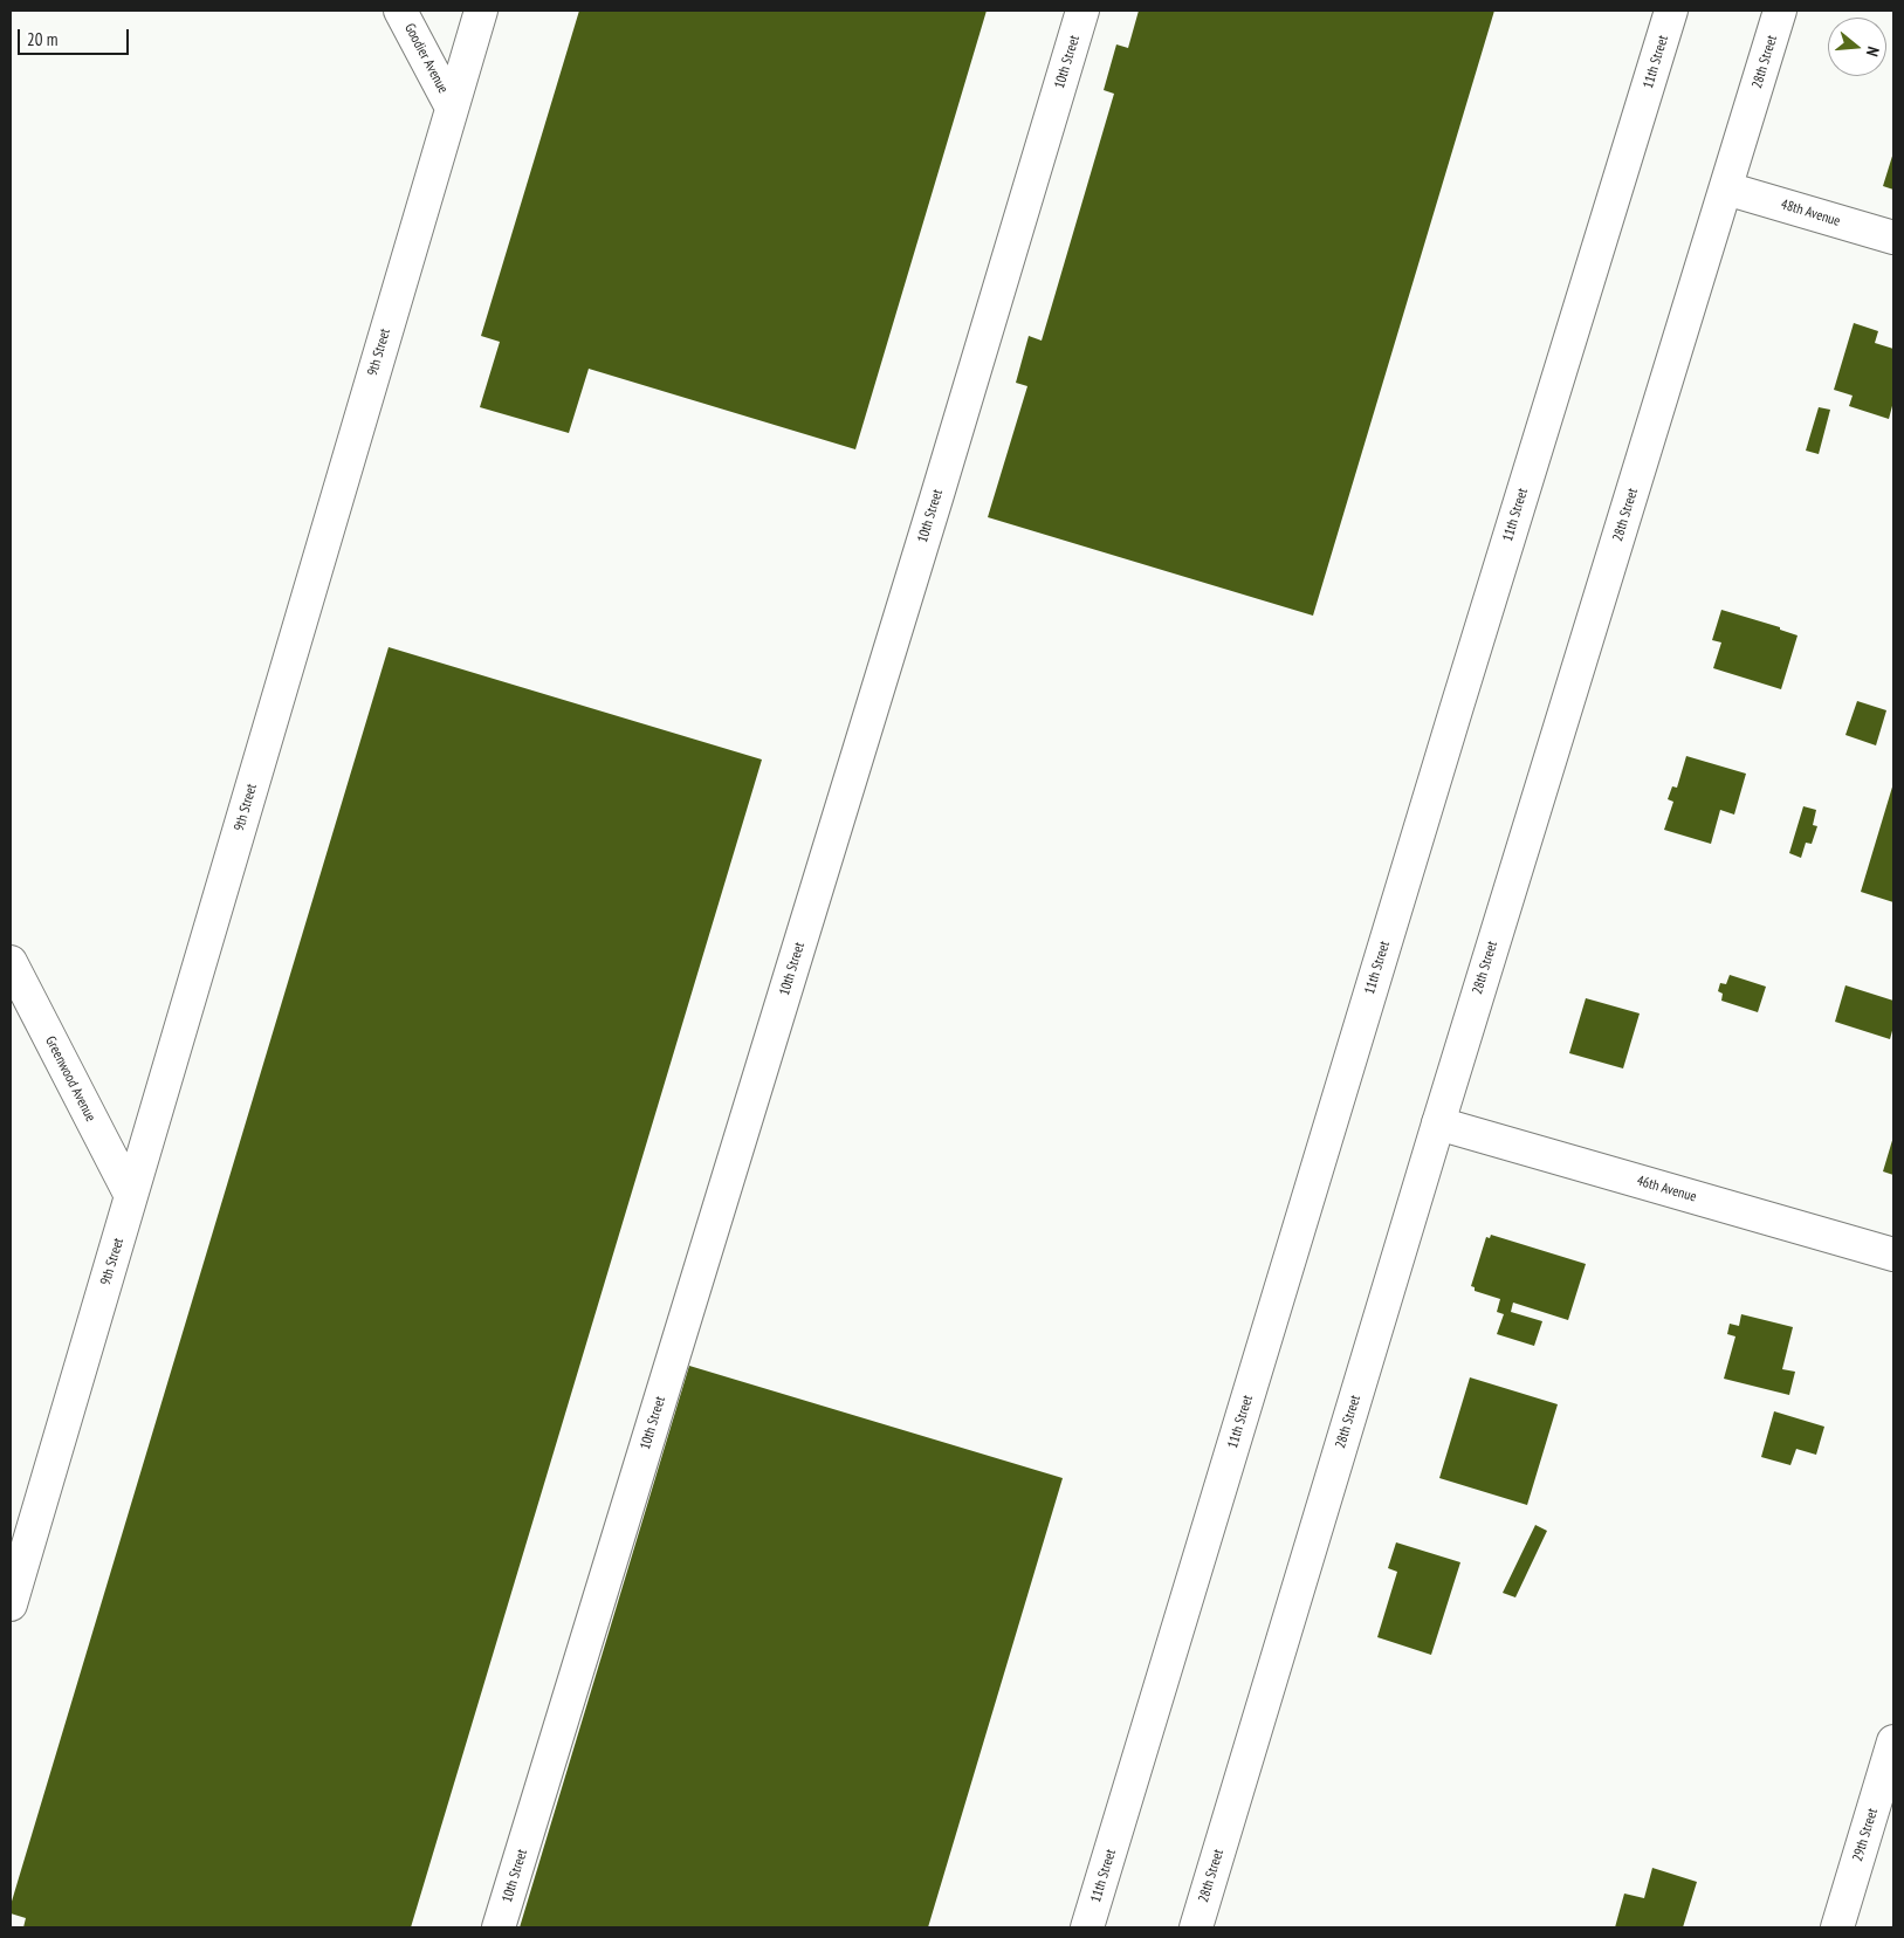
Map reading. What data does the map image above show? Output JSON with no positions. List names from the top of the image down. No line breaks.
{"streets":{"street":["Goodier Avenue","10th Street","11th Street","28th Street","48th Avenue","9th Street","Greenwood Avenue","46th Avenue","29th Street"]},"crossings":[["Goodier Avenue","9th Street"],["28th Street","48th Avenue"],["28th Street","46th Avenue"],["9th Street","Greenwood Avenue"]],"scale_bar":"20 m","north":"right"}
